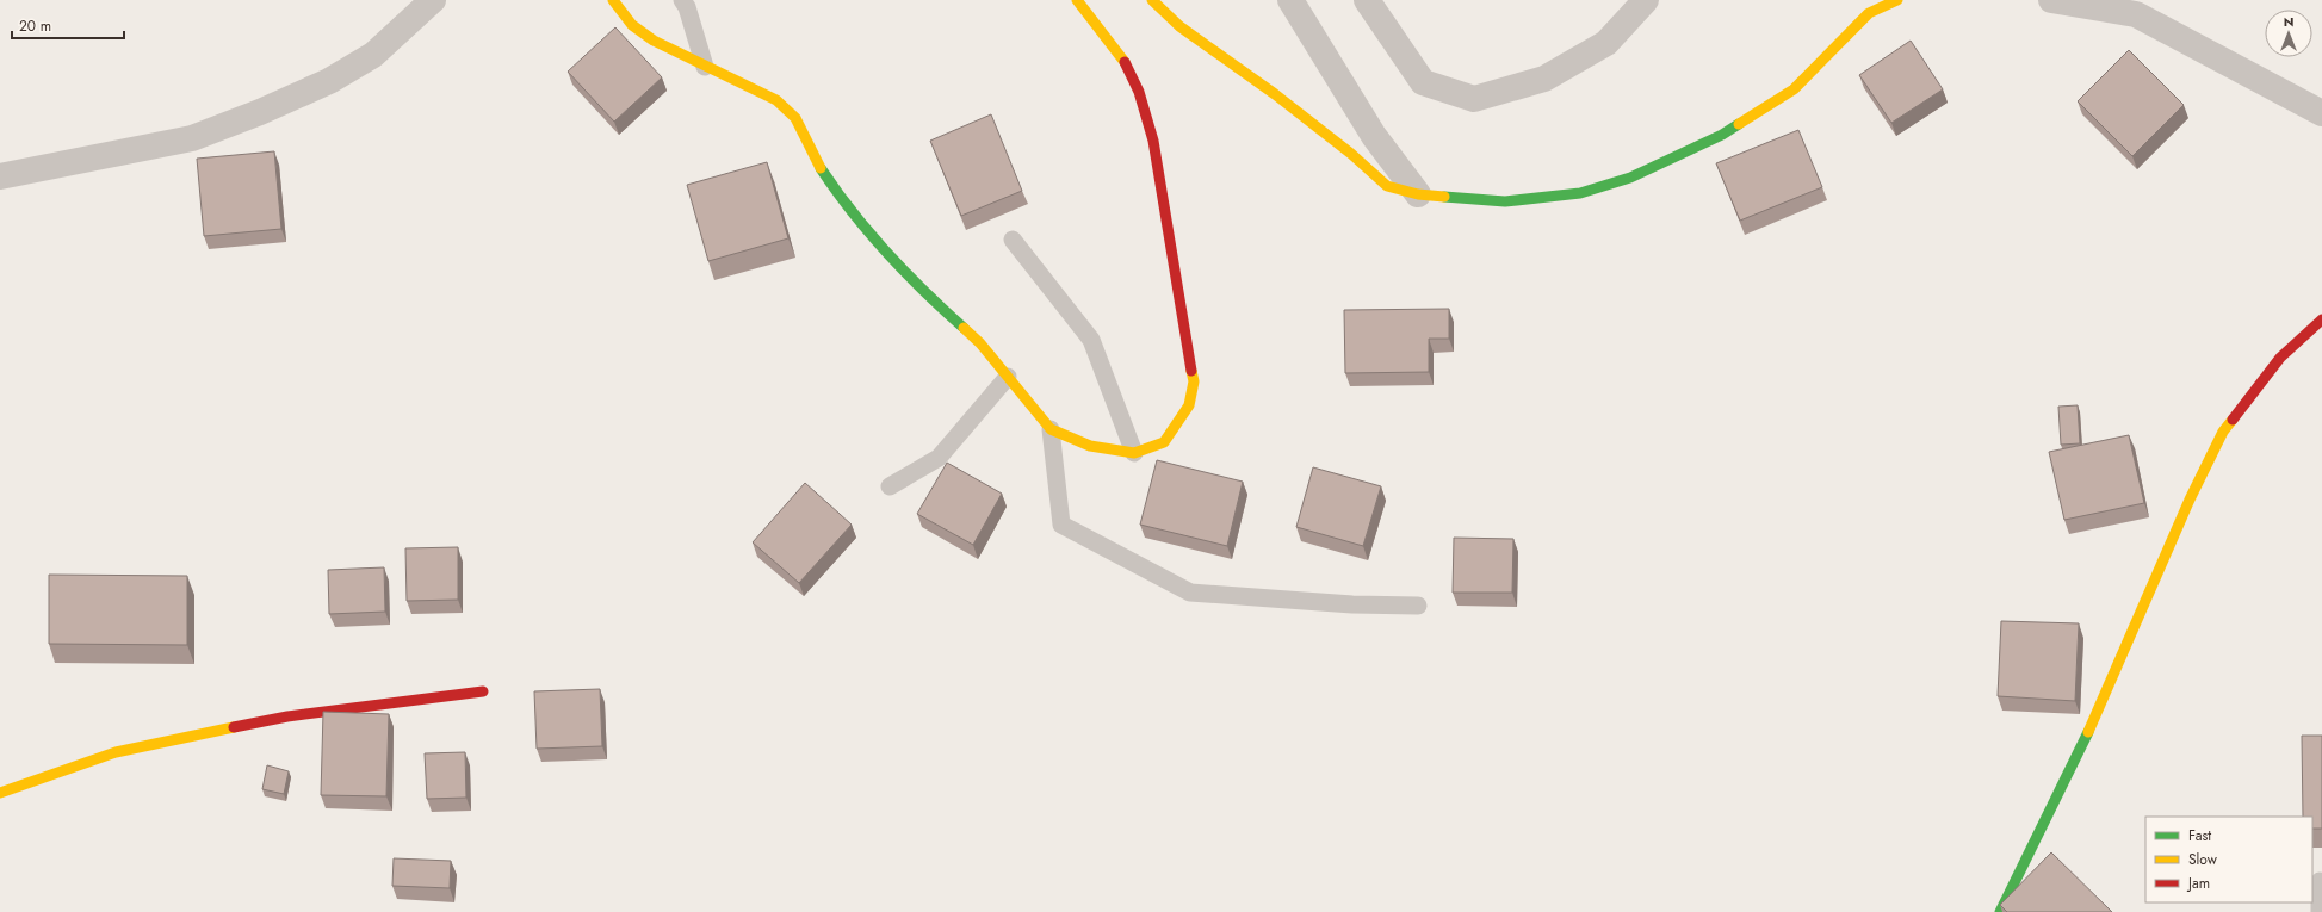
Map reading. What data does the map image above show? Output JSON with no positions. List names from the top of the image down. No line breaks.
{"legend":["Fast","Slow","Jam"],"scale_bar":"20 m","north":"top"}
